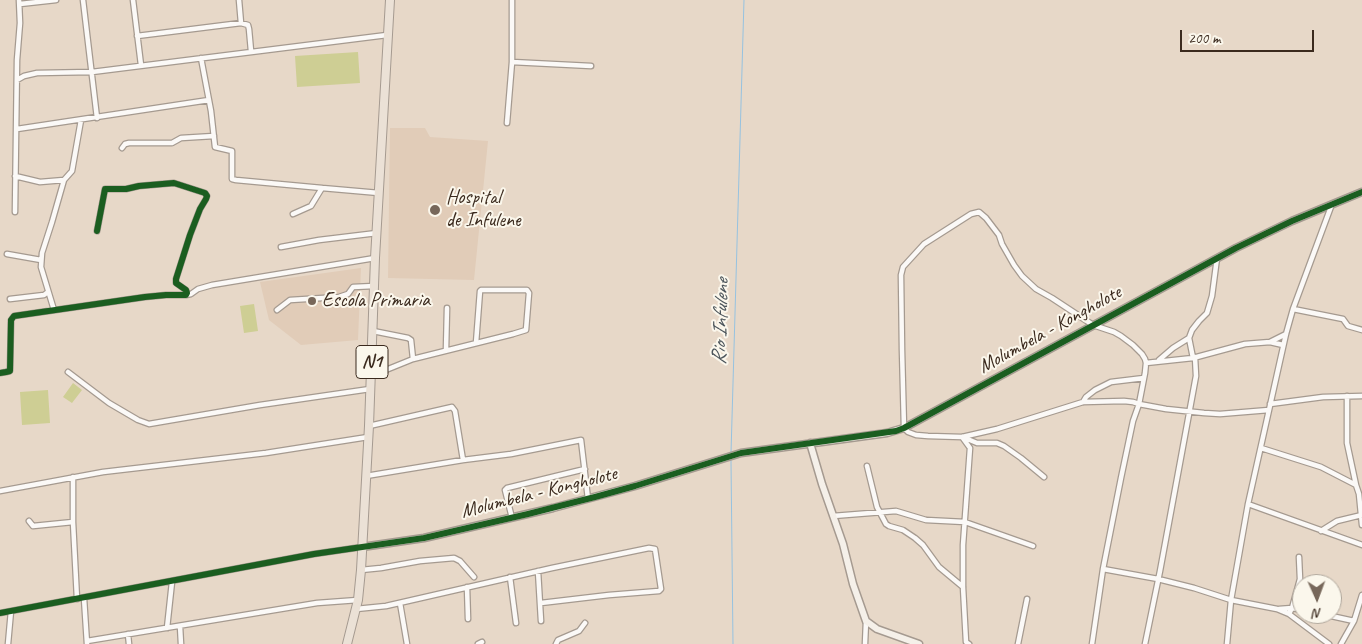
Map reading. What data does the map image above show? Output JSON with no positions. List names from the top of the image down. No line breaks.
{"streets":{"highway":["N1"],"street":["Molumbela - Kongholote"]},"crossings":[["Molumbela - Kongholote","N1"]],"water":["Rio Infulene"],"places":["Hospital de Infulene","Escola Primaria"],"scale_bar":"200 m","north":"bottom"}
